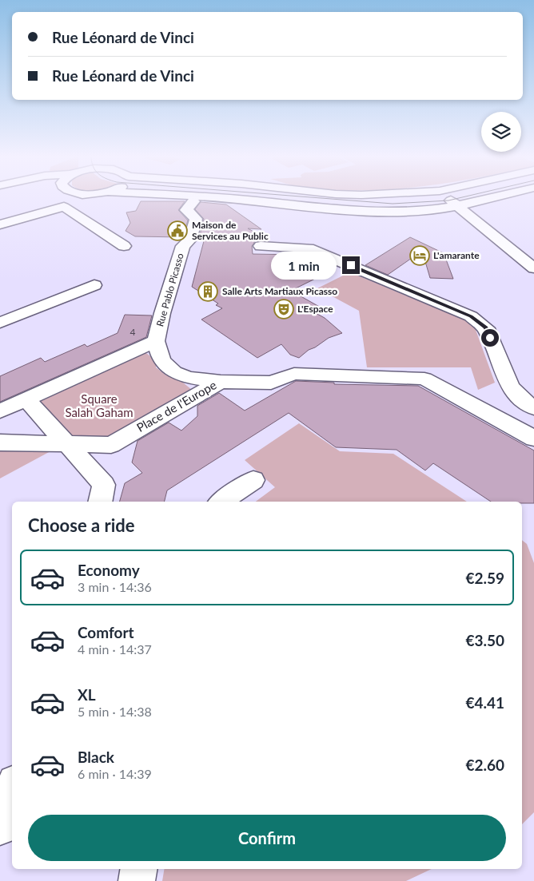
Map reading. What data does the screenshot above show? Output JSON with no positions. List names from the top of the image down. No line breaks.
{"streets":{"street":["Rue Pablo Picasso","Place de l'Europe"]},"crossings":[["Rue Pablo Picasso","Place de l'Europe"]],"parks":["Square Salah Gaham"],"places":{"public building":["Maison de Services au Public"],"hotel":["L'amarante"],"building":["Salle Arts Martiaux Picasso"],"theatre":["L'Espace"]},"house_numbers":["4"],"page":{"banner":["Rue Léonard de Vinci","Rue Léonard de Vinci"],"bubble":"1 min","heading":"Choose a ride","list":[{"name":"Economy","note":"3 min · 14:36","value":"€2.59"},{"name":"Comfort","note":"4 min · 14:37","value":"€3.50"},{"name":"XL","note":"5 min · 14:38","value":"€4.41"},{"name":"Black","note":"6 min · 14:39","value":"€2.60"}],"buttons":"Confirm"}}
